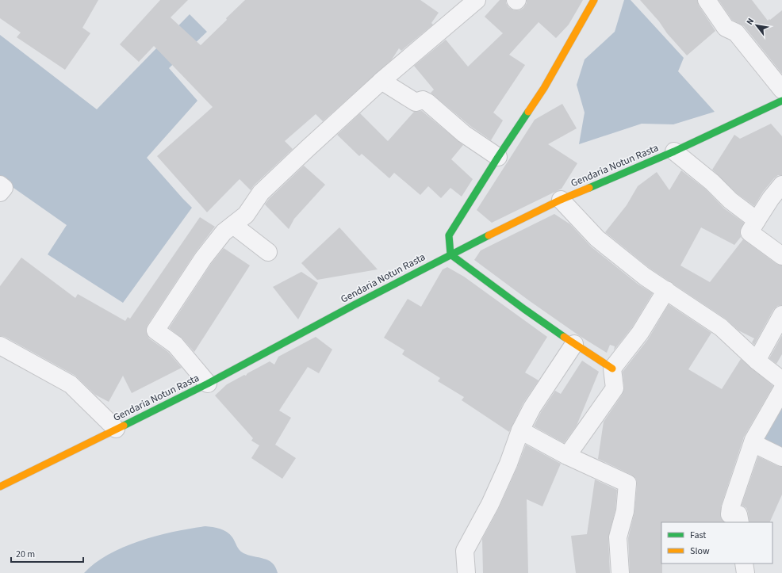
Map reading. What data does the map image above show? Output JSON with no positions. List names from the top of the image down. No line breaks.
{"streets":{"main road":["Gendaria Notun Rasta"]},"legend":["Fast","Slow"],"scale_bar":"20 m","north":"top left"}
